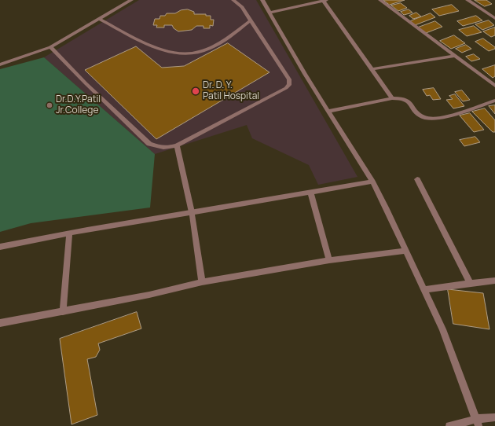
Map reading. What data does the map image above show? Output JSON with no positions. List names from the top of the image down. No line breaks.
{"places":["Dr. D. Y. Patil Hospital","Dr.D.Y.Patil Jr.College"]}
